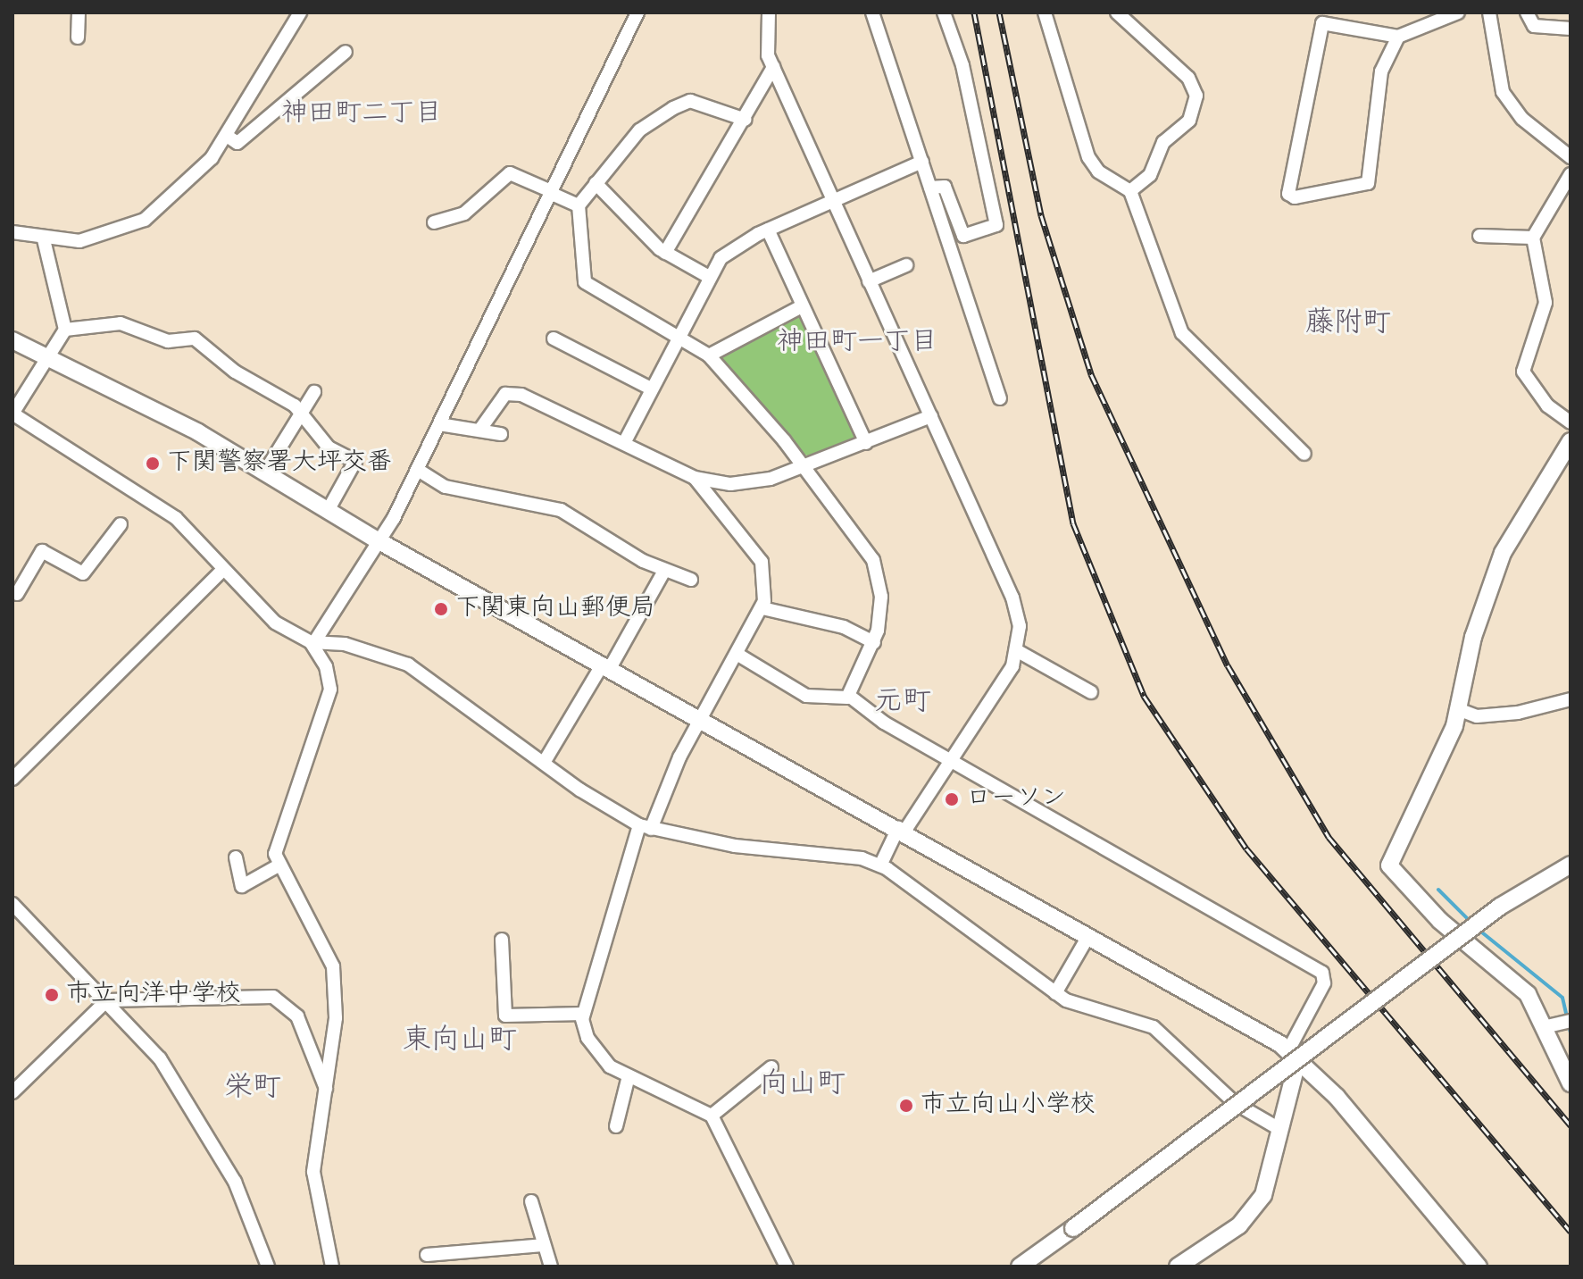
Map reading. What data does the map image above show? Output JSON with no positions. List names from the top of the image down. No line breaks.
{"districts":["神田町二丁目","藤附町","神田町一丁目","元町","東向山町","向山町","栄町"],"places":["下関警察署大坪交番","下関東向山郵便局","ローソン","市立向洋中学校","市立向山小学校"]}
